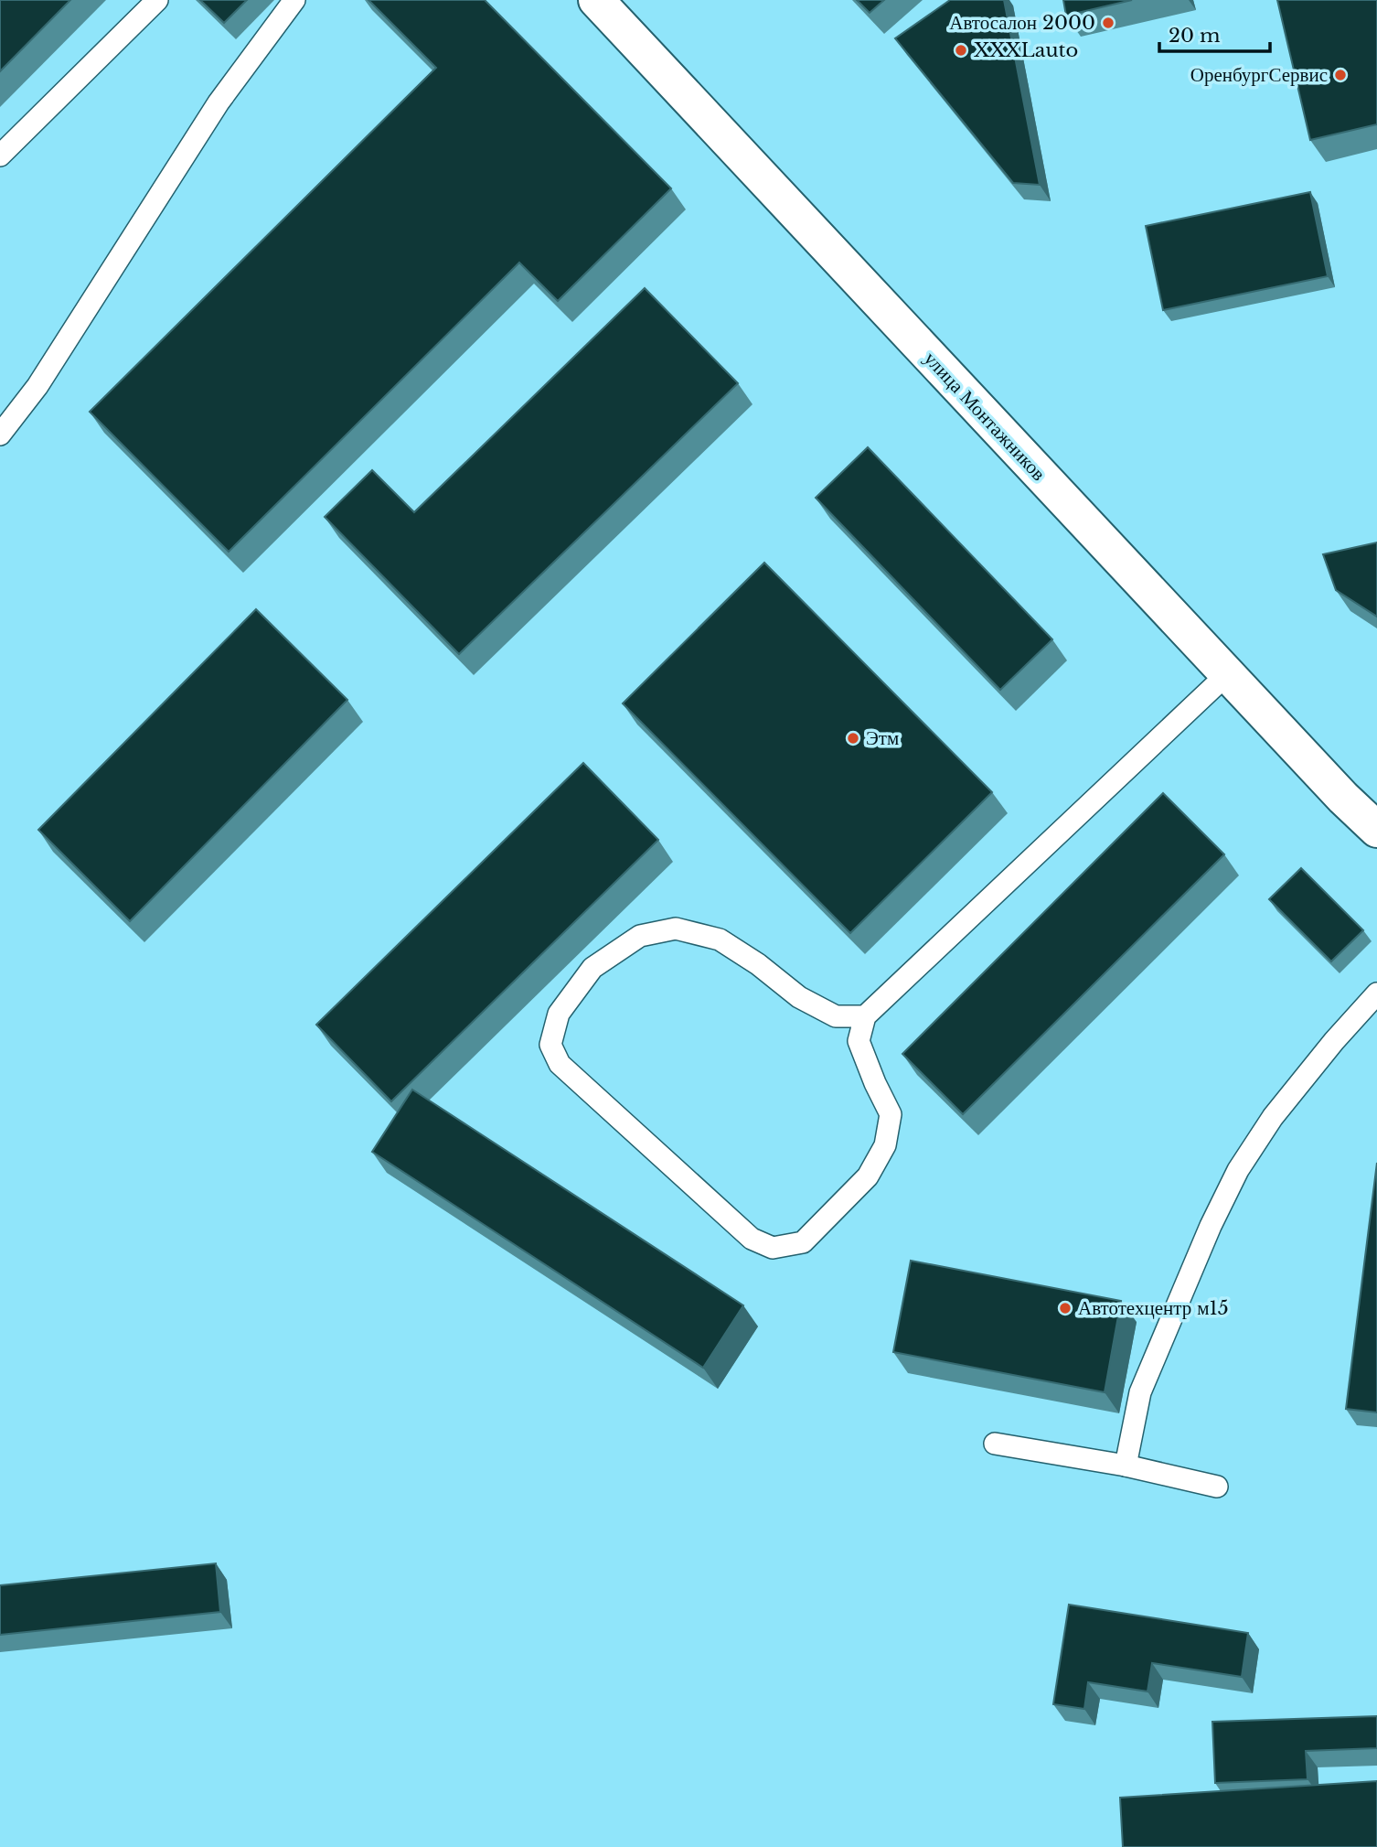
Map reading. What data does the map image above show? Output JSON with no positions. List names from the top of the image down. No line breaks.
{"streets":{"main road":["улица Монтажников"]},"places":["Автосалон 2000","XXXLauto","ОренбургСервис","Этм","Автотехцентр м15"],"scale_bar":"20 m"}
